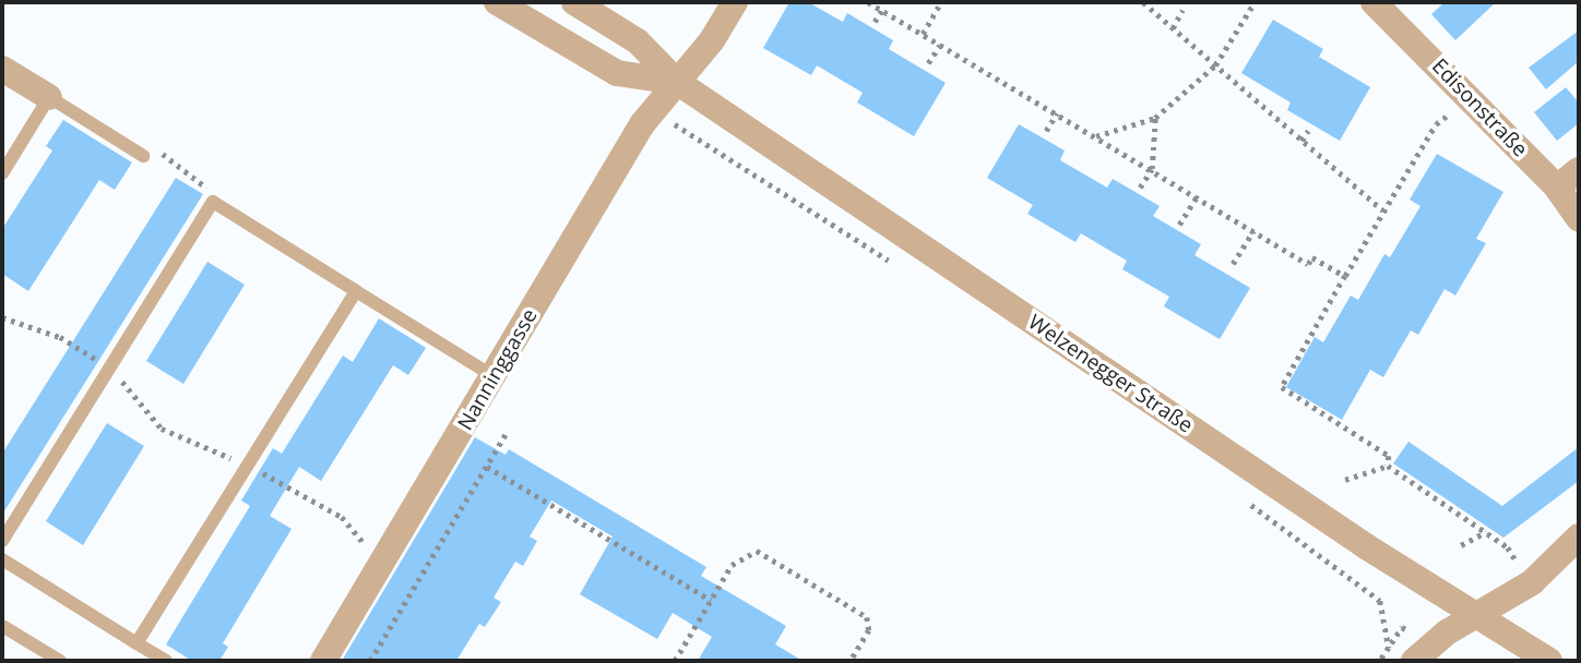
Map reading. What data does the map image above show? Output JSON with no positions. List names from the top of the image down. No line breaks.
{"streets":{"street":["Edisonstraße","Nanninggasse","Welzenegger Straße"]},"crossings":[["Nanninggasse","Welzenegger Straße"]]}
